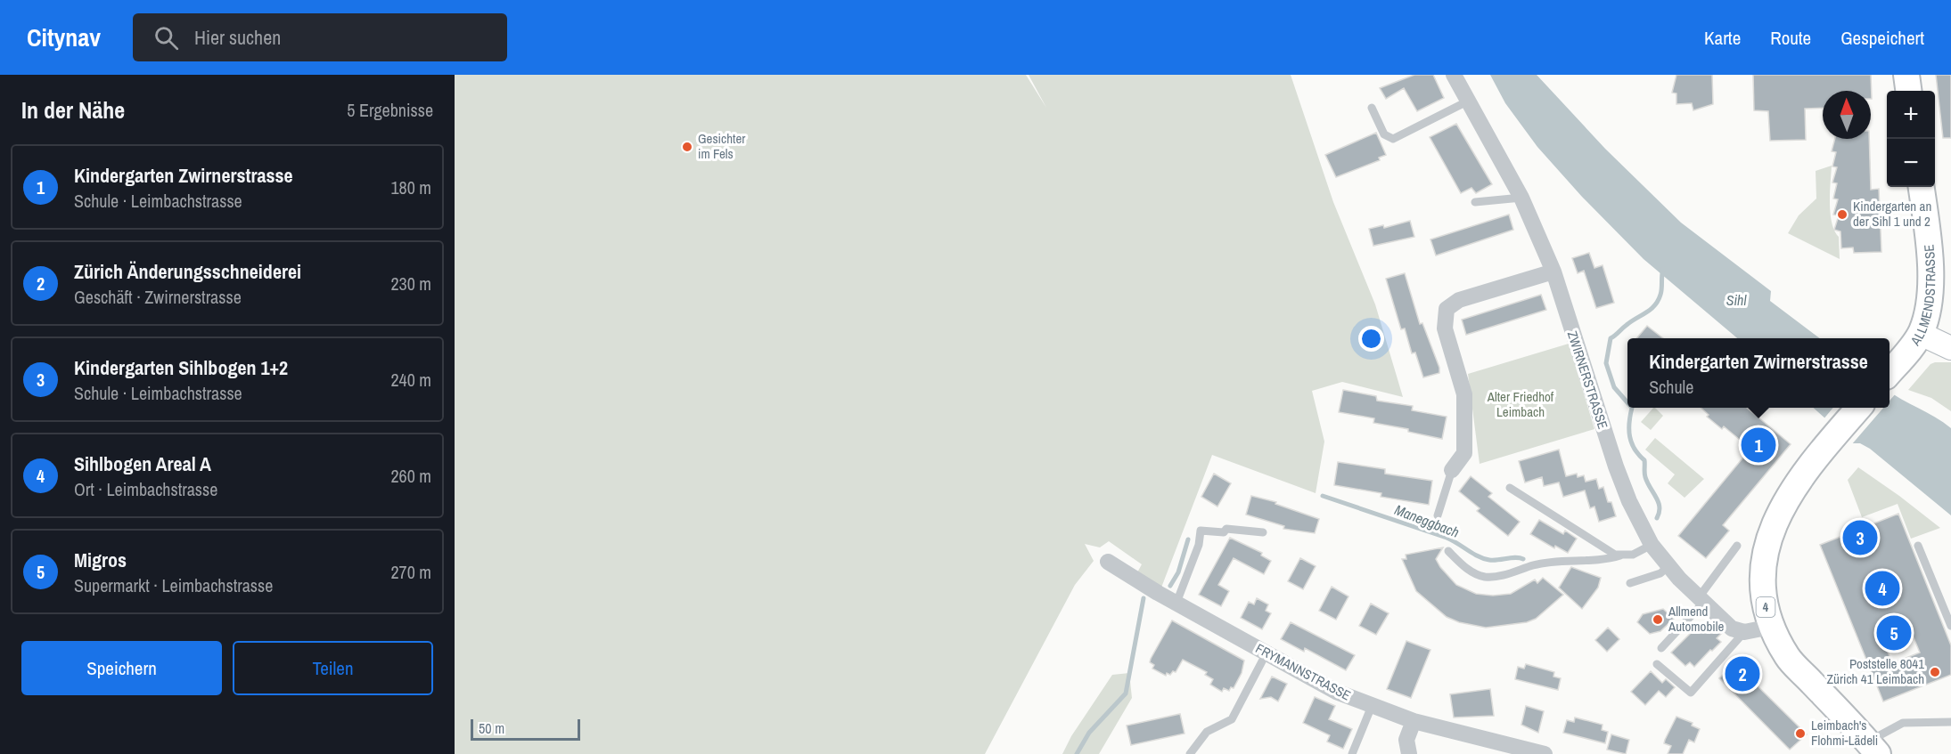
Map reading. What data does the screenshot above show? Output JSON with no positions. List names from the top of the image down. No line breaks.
{"streets":{"main road":["ALLMENDSTRASSE","4"],"street":["ZWIRNERSTRASSE","FRYMANNSTRASSE"]},"water":["Sihl","Maneggbach"],"parks":["Alter Friedhof Leimbach"],"places":["Gesichter im Fels","Kindergarten an der Sihl 1 und 2","Allmend Automobile","Poststelle 8041 Zürich 41 Leimbach","Leimbach's Flohmi-Lädeli"],"scale_bar":"50 m","north":"top","page":{"header":"Citynav","search":"Hier suchen","nav":["Karte","Route","Gespeichert"],"heading":["In der Nähe","5 Ergebnisse"],"map_buttons":["+","−"],"list":[{"mark":"1","name":"Kindergarten Zwirnerstrasse","note":"Schule · Leimbachstrasse","value":"180 m"},{"mark":"2","name":"Zürich Änderungsschneiderei","note":"Geschäft · Zwirnerstrasse","value":"230 m"},{"mark":"3","name":"Kindergarten Sihlbogen 1+2","note":"Schule · Leimbachstrasse","value":"240 m"},{"mark":"4","name":"Sihlbogen Areal A","note":"Ort · Leimbachstrasse","value":"260 m"},{"mark":"5","name":"Migros","note":"Supermarkt · Leimbachstrasse","value":"270 m"}],"popup":["Kindergarten Zwirnerstrasse","Schule"],"pins":["1","3","4","5","2"],"buttons":["Speichern","Teilen"],"scale":"50 m"}}
